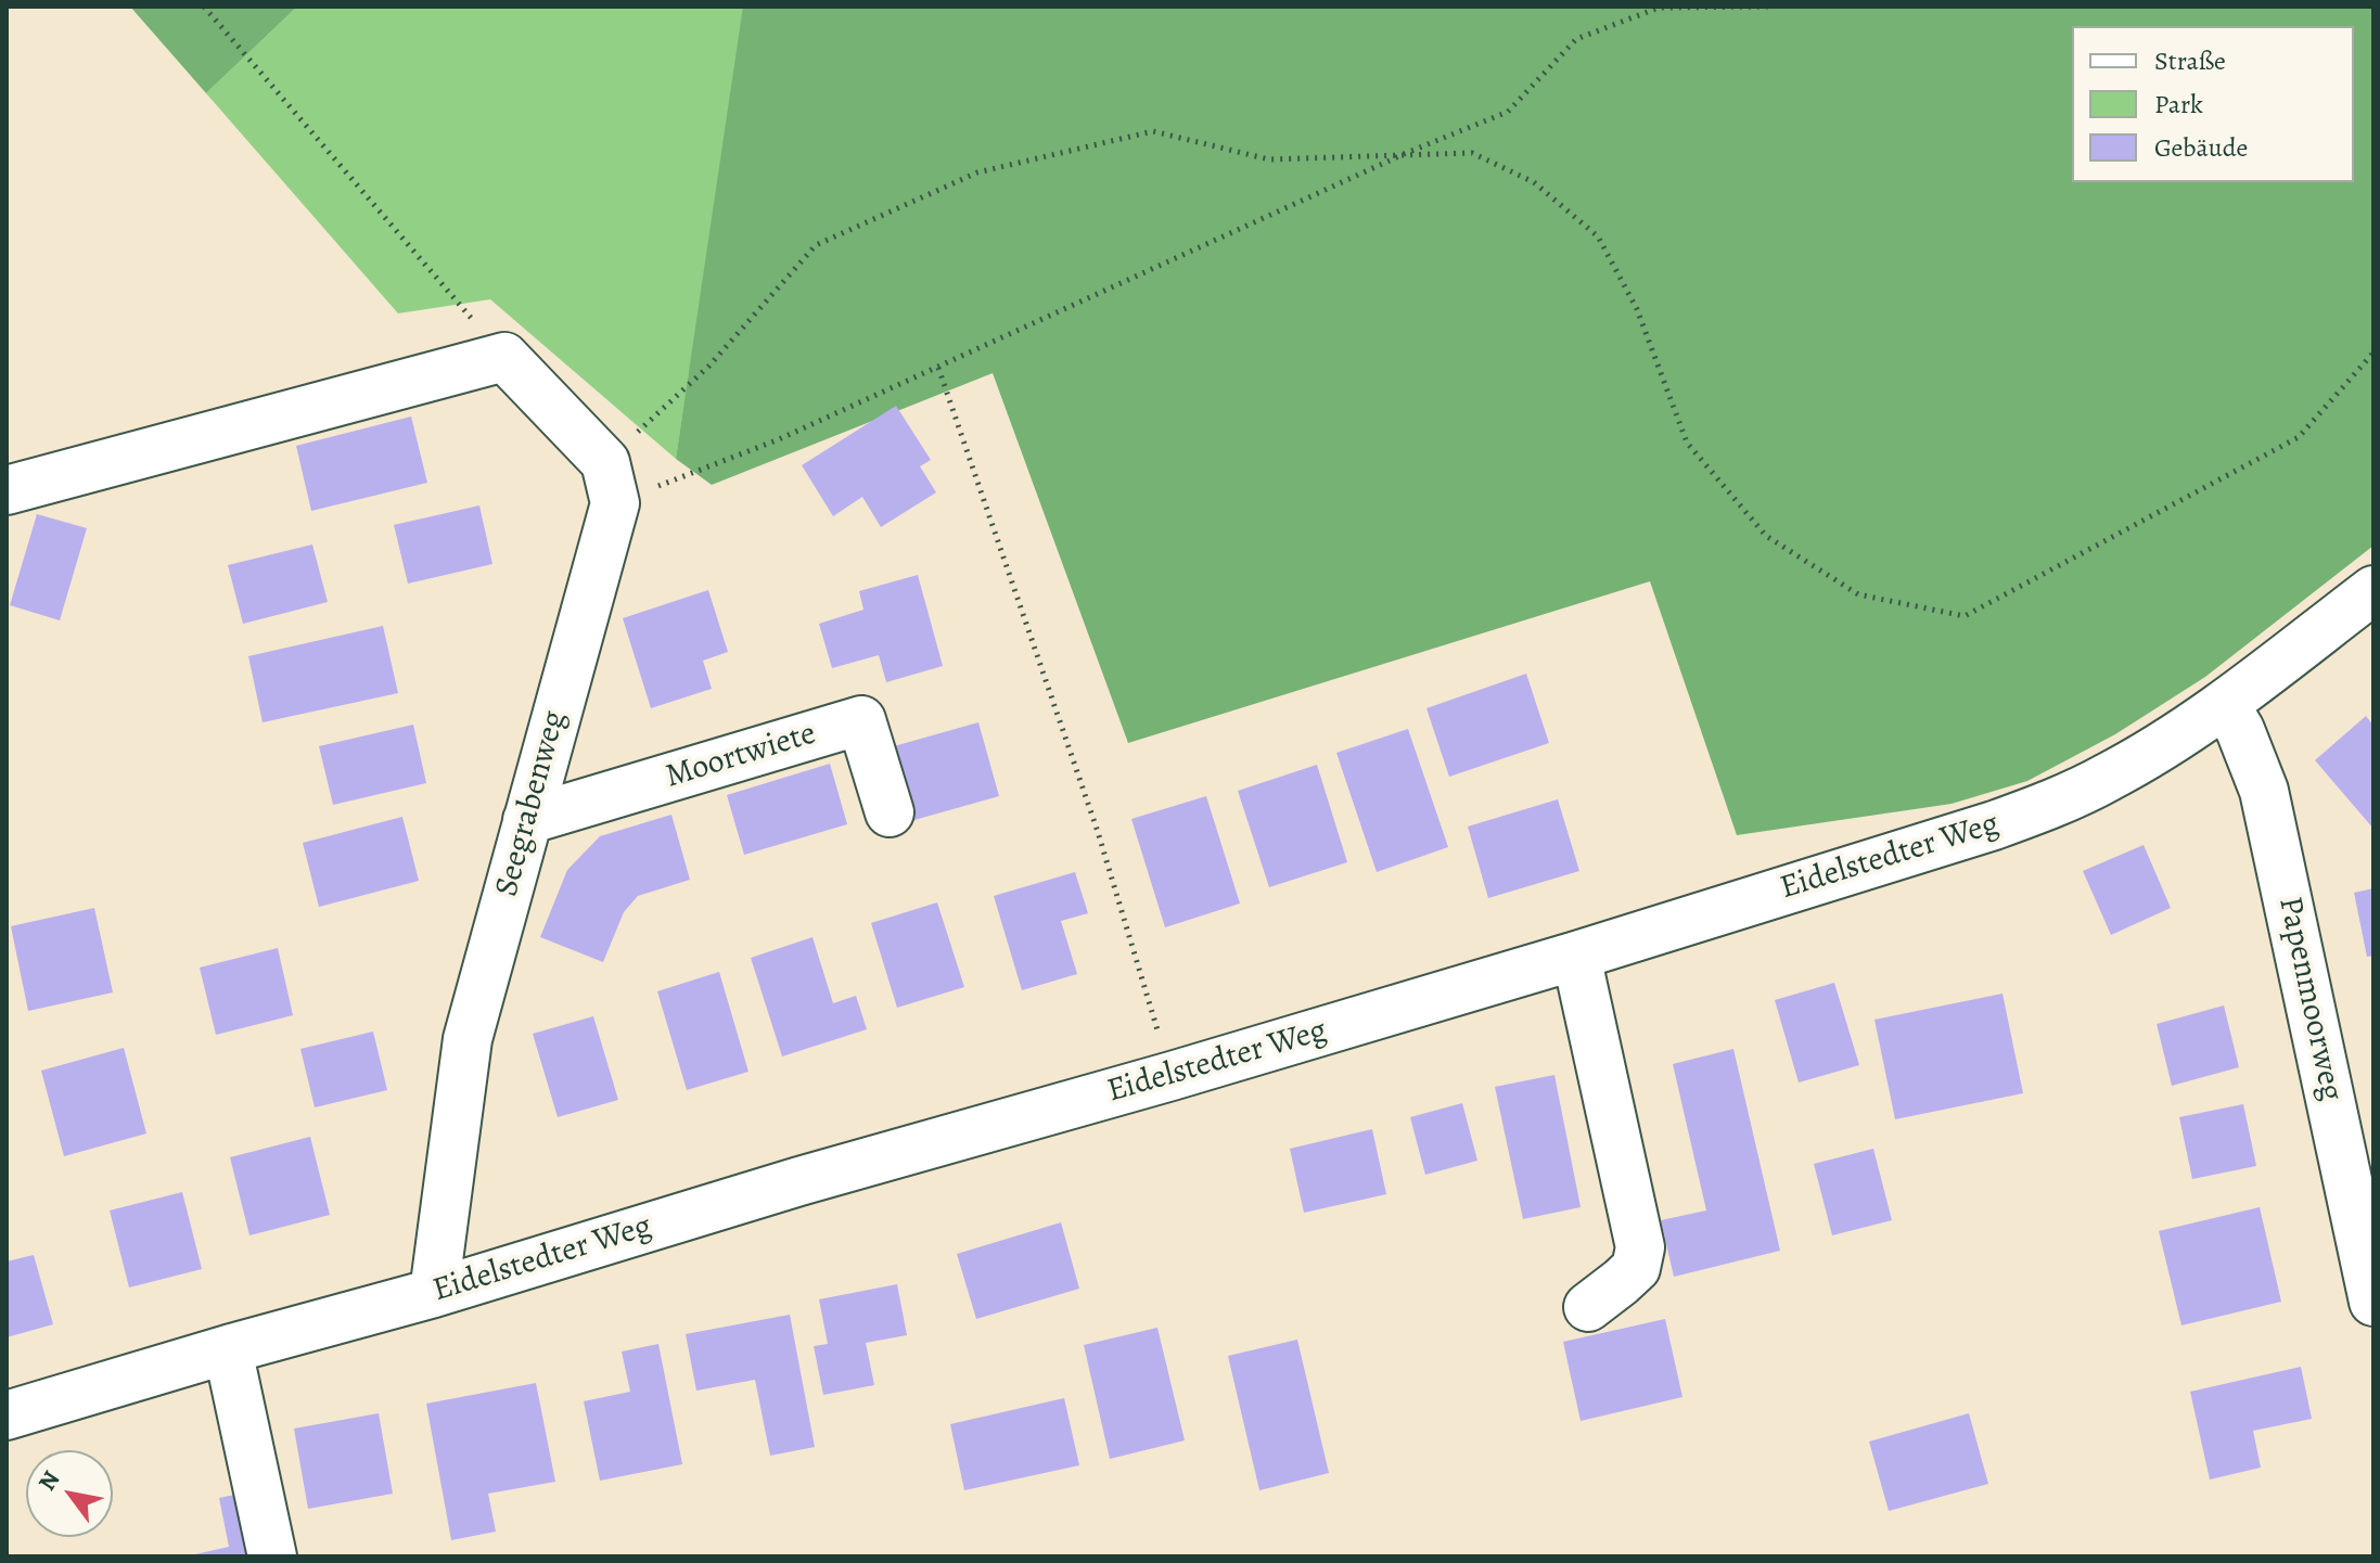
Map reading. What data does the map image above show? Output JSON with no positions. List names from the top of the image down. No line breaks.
{"streets":{"street":["Moortwiete","Seegrabenweg","Eidelstedter Weg","Papenmoorweg"]},"crossings":[["Moortwiete","Seegrabenweg"],["Seegrabenweg","Eidelstedter Weg"],["Eidelstedter Weg","Papenmoorweg"]],"legend":["Straße","Park","Gebäude"],"north":"top left"}
